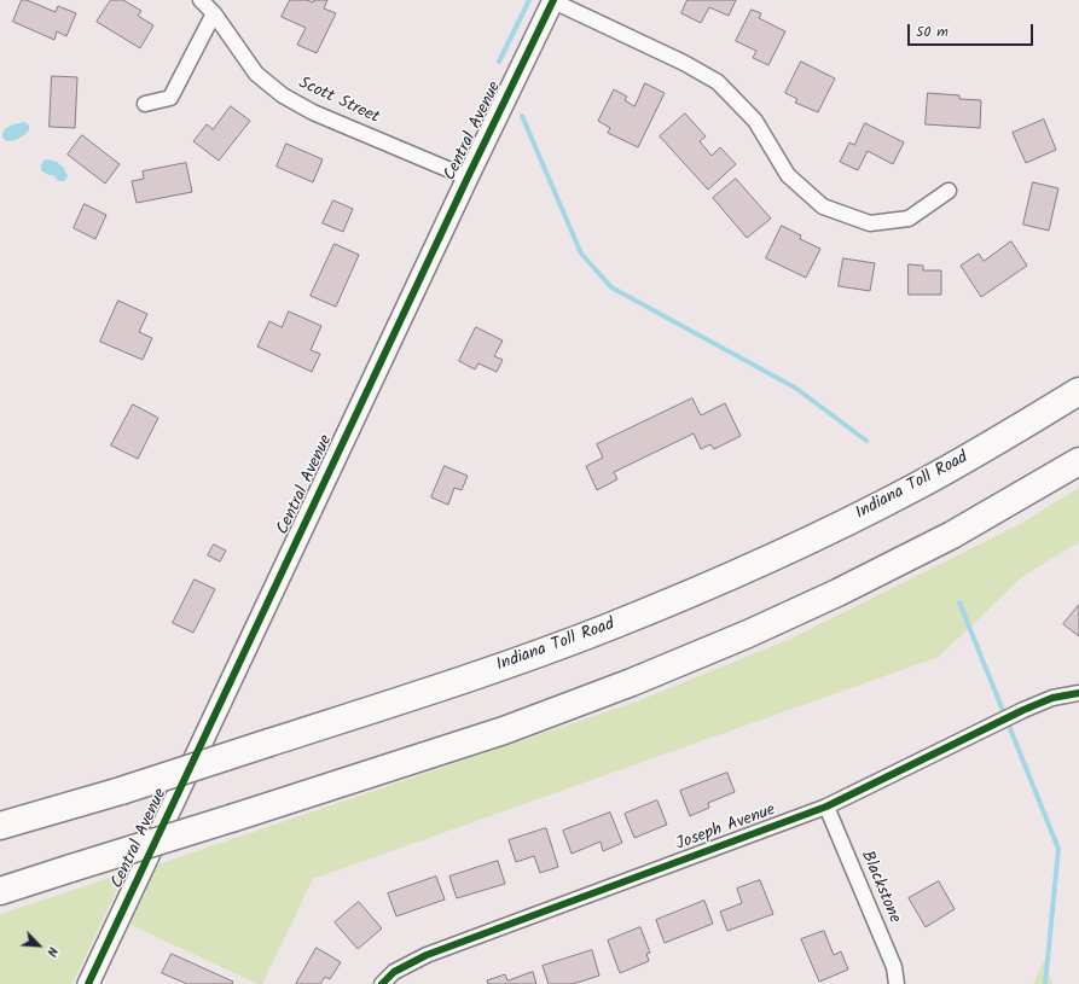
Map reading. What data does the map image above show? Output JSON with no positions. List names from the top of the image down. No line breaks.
{"streets":{"highway":["Indiana Toll Road"],"street":["Scott Street","Central Avenue","Joseph Avenue","Blackstone"]},"crossings":[["Scott Street","Central Avenue"],["Joseph Avenue","Blackstone"]],"scale_bar":"50 m","north":"bottom right"}
